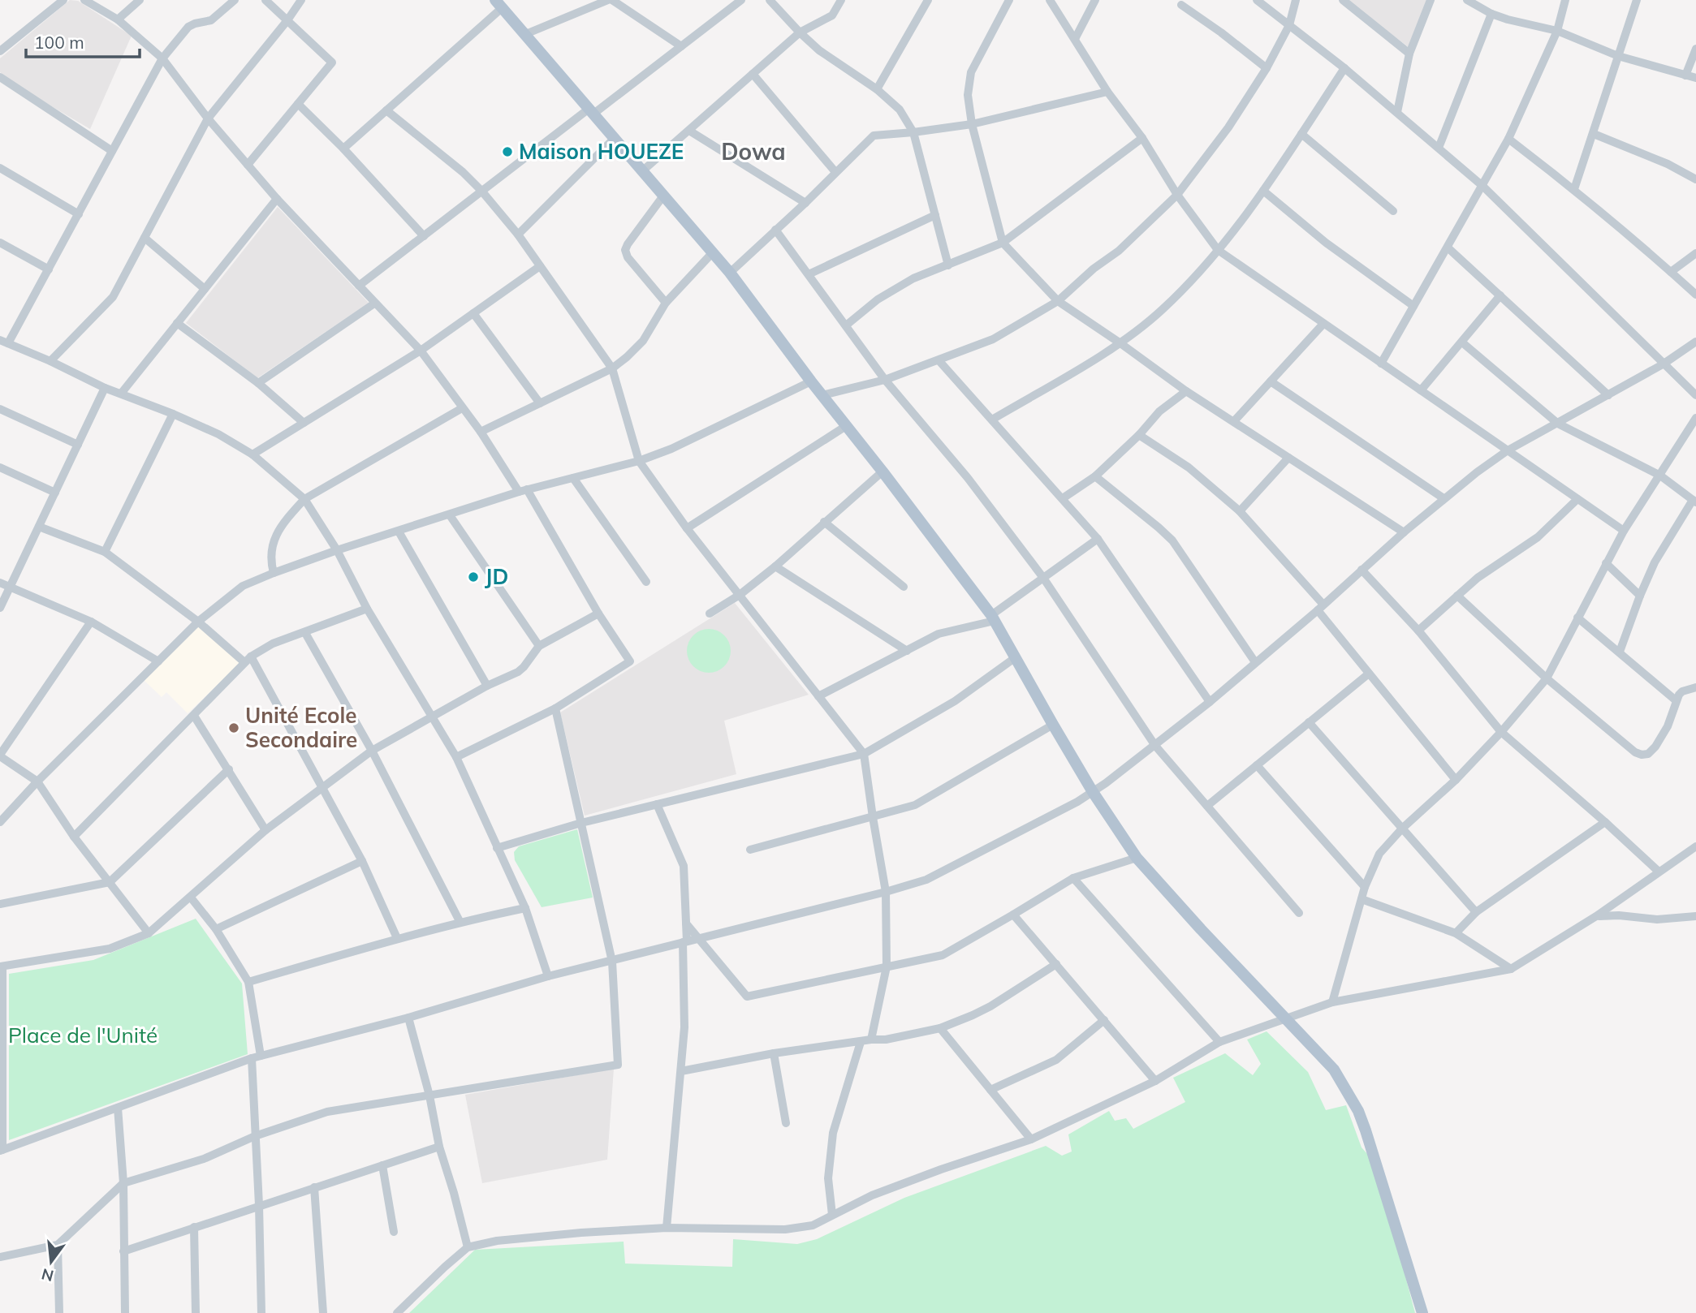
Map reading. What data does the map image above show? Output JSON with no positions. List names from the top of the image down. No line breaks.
{"districts":["Dowa"],"parks":["Place de l'Unité"],"places":["Maison HOUEZE","JD","Unité Ecole Secondaire"],"scale_bar":"100 m","north":"bottom"}
